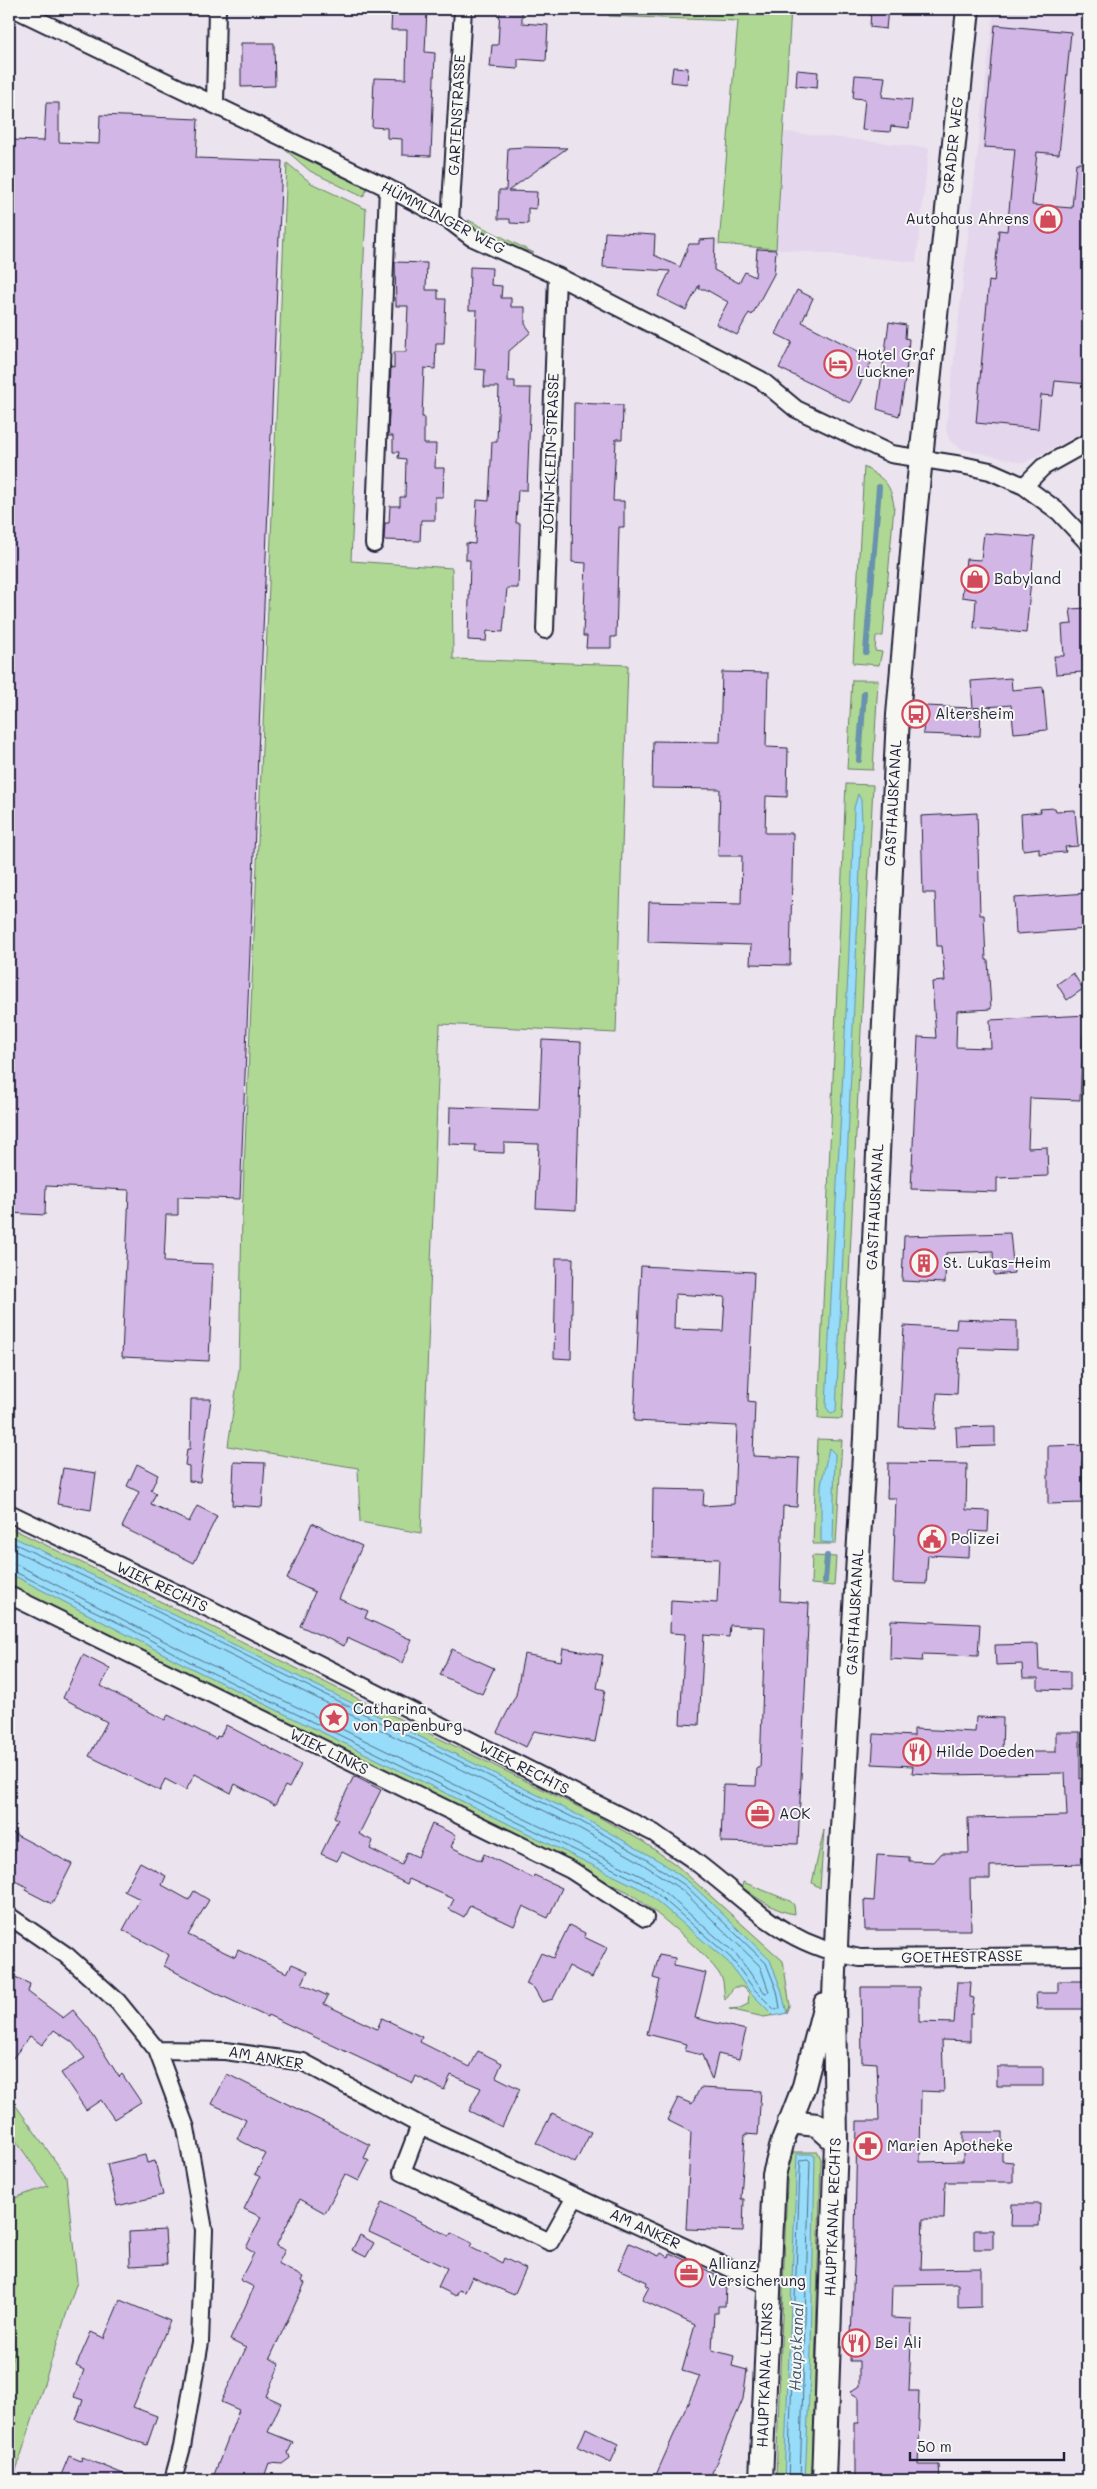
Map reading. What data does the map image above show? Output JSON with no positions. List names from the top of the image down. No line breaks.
{"streets":{"street":["GARTENSTRASSE","GRADER WEG","HÜMMLINGER WEG","JOHN-KLEIN-STRASSE","GASTHAUSKANAL","WIEK RECHTS","WIEK LINKS","GOETHESTRASSE","AM ANKER","HAUPTKANAL RECHTS","HAUPTKANAL LINKS"]},"crossings":[["GARTENSTRASSE","HÜMMLINGER WEG"],["GRADER WEG","HÜMMLINGER WEG"],["GRADER WEG","GASTHAUSKANAL"],["HÜMMLINGER WEG","JOHN-KLEIN-STRASSE"],["HÜMMLINGER WEG","GASTHAUSKANAL"],["GASTHAUSKANAL","WIEK RECHTS"],["GASTHAUSKANAL","GOETHESTRASSE"],["GASTHAUSKANAL","HAUPTKANAL RECHTS"],["GASTHAUSKANAL","HAUPTKANAL LINKS"],["WIEK RECHTS","GOETHESTRASSE"],["WIEK RECHTS","HAUPTKANAL RECHTS"],["WIEK RECHTS","HAUPTKANAL LINKS"],["GOETHESTRASSE","HAUPTKANAL RECHTS"],["GOETHESTRASSE","HAUPTKANAL LINKS"],["AM ANKER","HAUPTKANAL LINKS"],["HAUPTKANAL RECHTS","HAUPTKANAL LINKS"]],"water":["Hauptkanal"],"places":{"shop":["Autohaus Ahrens","Babyland"],"hotel":["Hotel Graf Luckner"],"bus stop":["Altersheim"],"building":["St. Lukas-Heim"],"public building":["Polizei"],"place":["Catharina von Papenburg"],"restaurant":["Hilde Doeden","Bei Ali"],"office":["AOK","Allianz Versicherung"],"pharmacy":["Marien Apotheke"]},"scale_bar":"50 m"}
